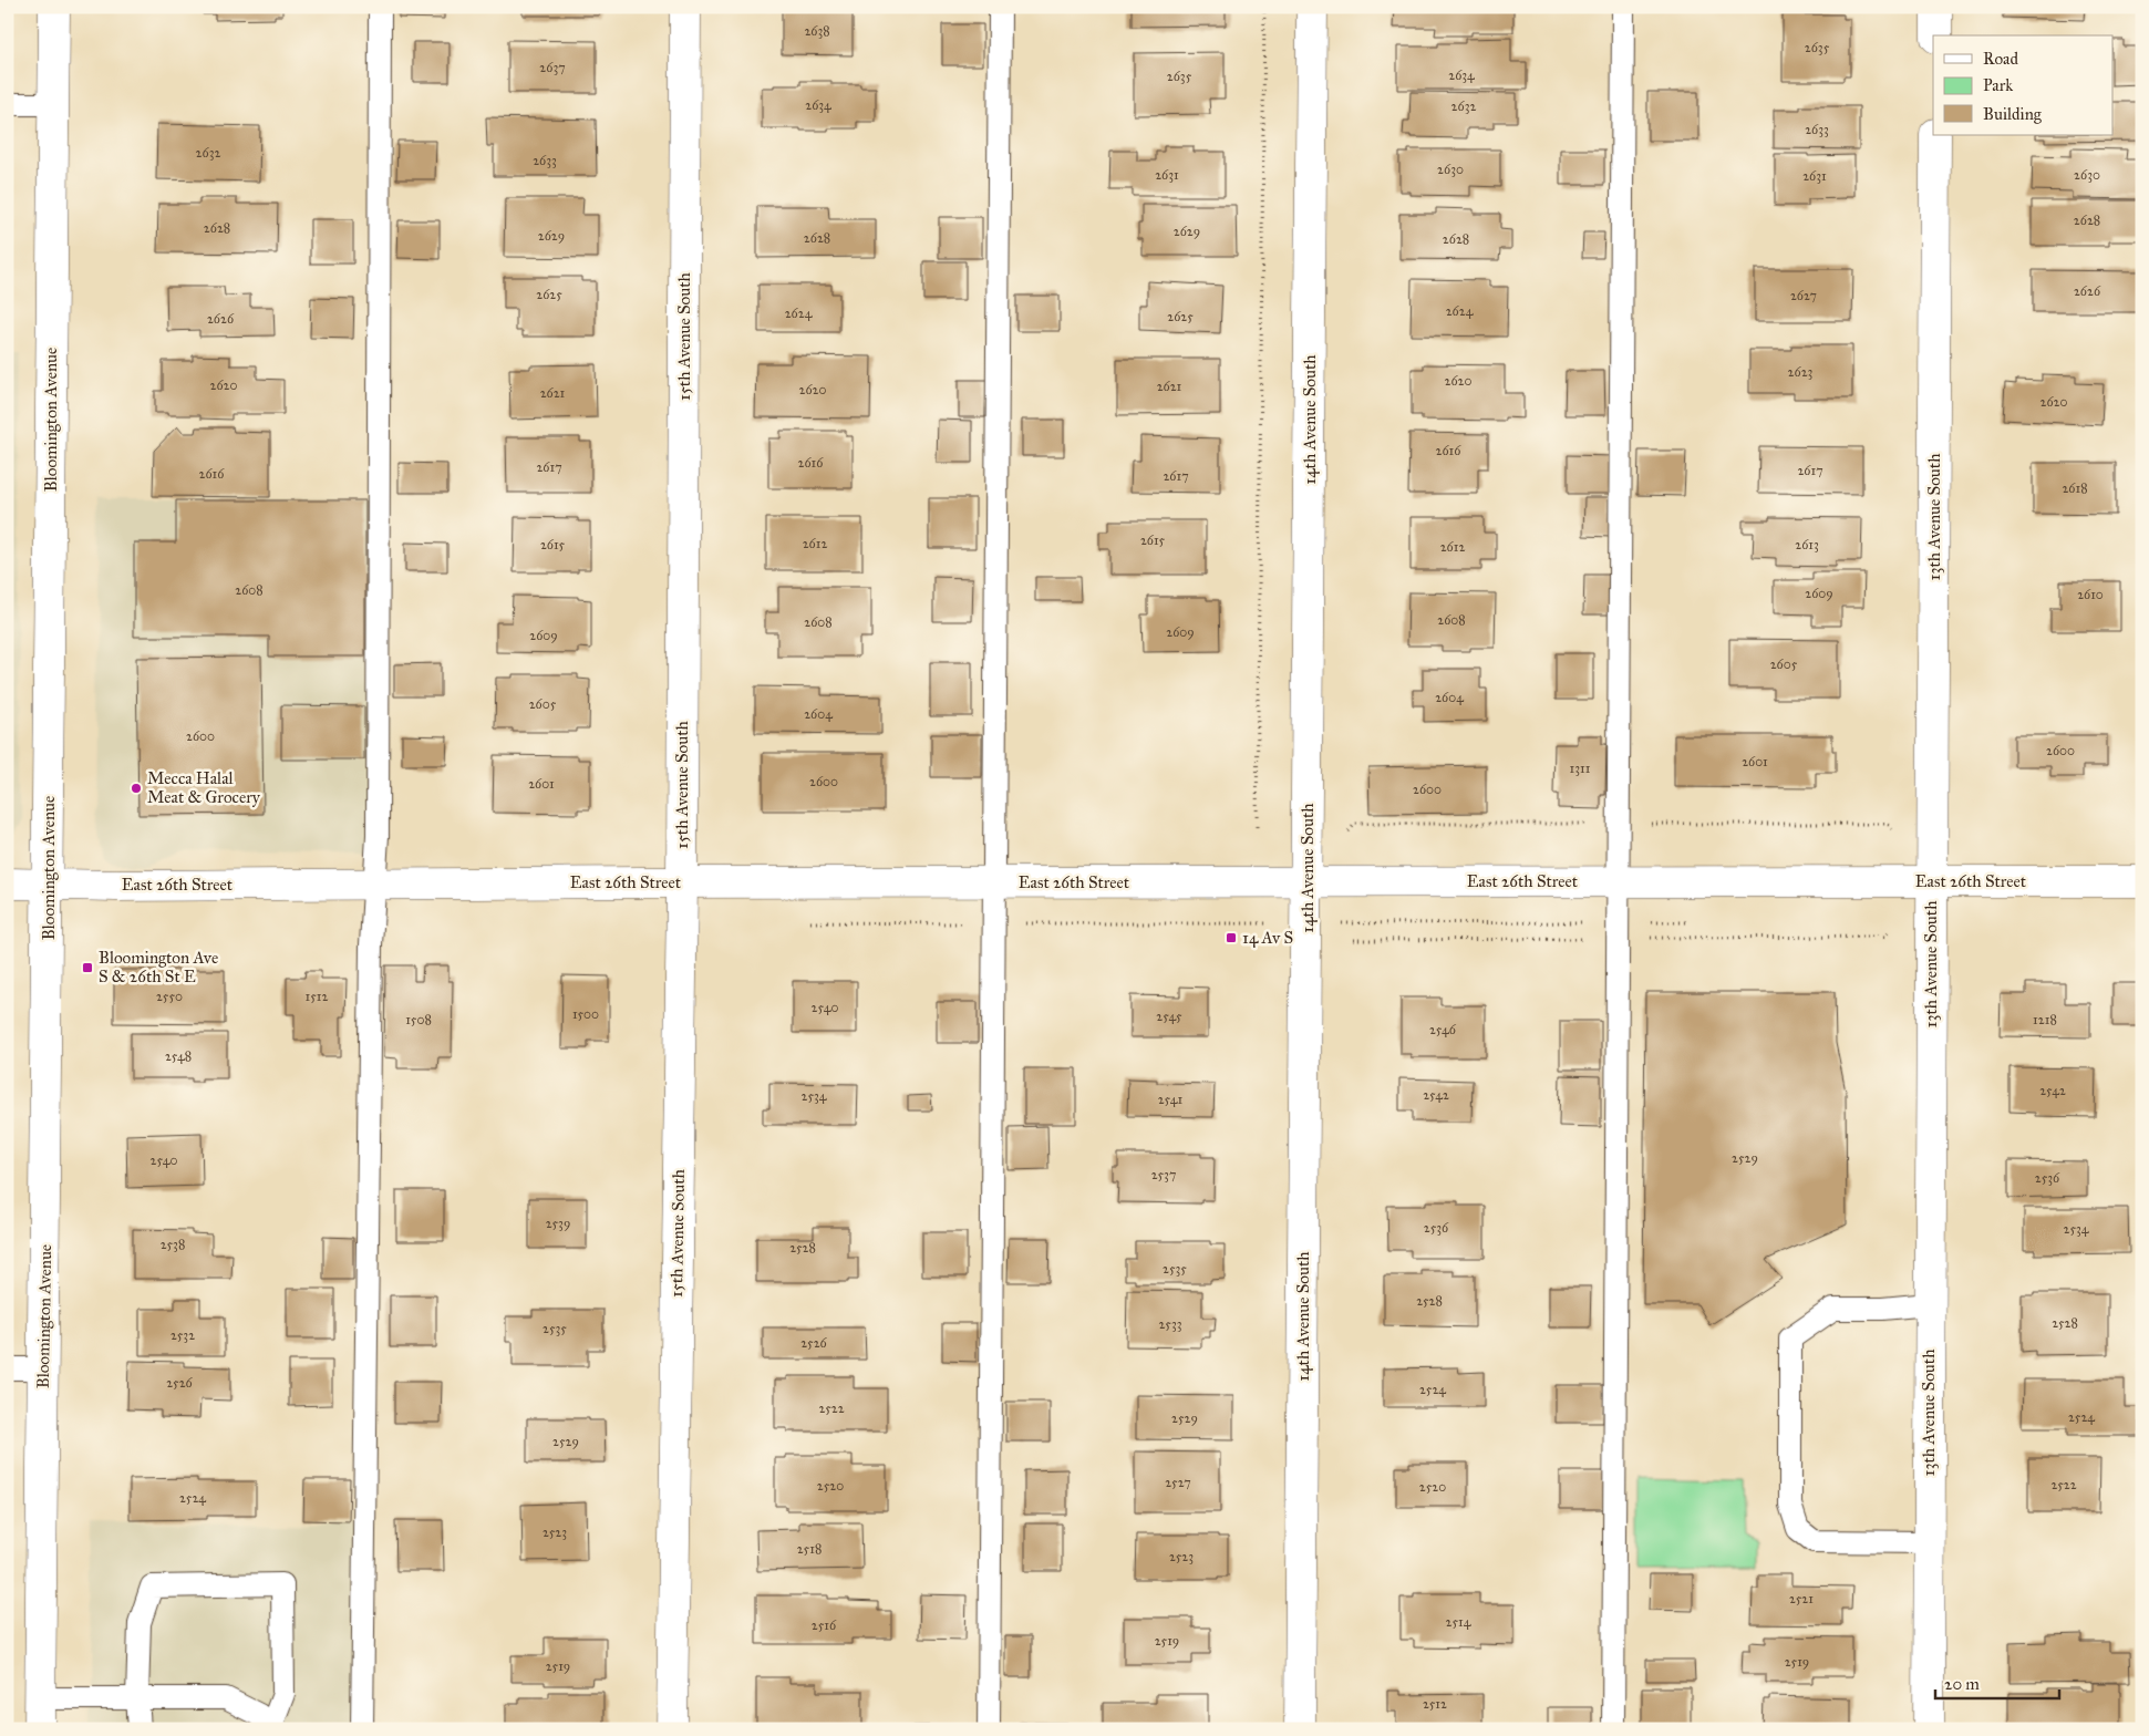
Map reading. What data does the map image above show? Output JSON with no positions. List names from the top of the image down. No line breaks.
{"streets":{"street":["15th Avenue South","Bloomington Avenue","14th Avenue South","13th Avenue South","East 26th Street"]},"crossings":[["15th Avenue South","East 26th Street"],["Bloomington Avenue","East 26th Street"],["14th Avenue South","East 26th Street"],["13th Avenue South","East 26th Street"]],"places":{"other":["Mecca Halal Meat & Grocery"],"transit":["14 Av S","Bloomington Ave S & 26th St E"]},"house_numbers":["2638","2635","2637","2634","2635","2634","2632","2633","2632","2633","2630","2631","2630","2631","2628","2628","2629","2629","2628","2628","2626","2625","2627","2624","2624","2625","2626","2623","2620","2620","2621","2620","2621","2620","2616","2616","2617","2617","2616","2617","2618","2615","2612","2615","2613","2612","2608","2609","2610","2608","2608","2609","2609","2605","2604","2605","2604","2600","2600","2601","1311","2600","2601","2600","2550","1512","2540","1500","2545","1508","1218","2546","2548","2542","2542","2534","2541","2529","2540","2537","2536","2539","2536","2534","2538","2528","2535","2528","2528","2533","2535","2532","2526","2526","2524","2522","2524","2529","2529","2527","2522","2520","2520","2524","2523","2518","2523","2521","2514","2516","2519","2519","2519","2512"],"legend":["Road","Park","Building"],"scale_bar":"20 m"}
